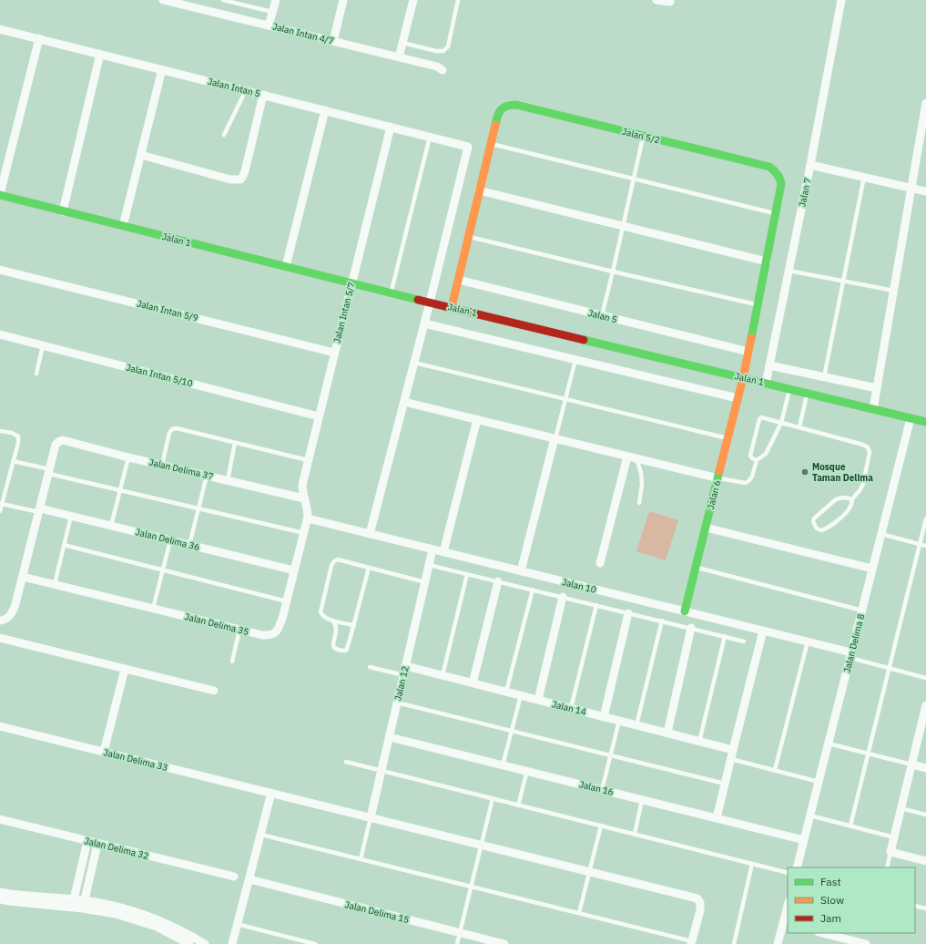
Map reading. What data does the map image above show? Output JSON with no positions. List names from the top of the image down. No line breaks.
{"streets":{"street":["Jalan Intan 4/7","Jalan Intan 5","Jalan 5/2","Jalan 7","Jalan 1","Jalan Intan 5/9","Jalan Intan 5/7","Jalan 5","Jalan Intan 5/10","Jalan Delima 37","Jalan 6","Jalan Delima 36","Jalan 10","Jalan Delima 35","Jalan Delima 8","Jalan 12","Jalan 14","Jalan Delima 33","Jalan 16","Jalan Delima 32","Jalan Delima 15"]},"crossings":[["Jalan Intan 5","Jalan 1"],["Jalan Intan 5","Jalan Intan 5/7"],["Jalan 5/2","Jalan 6"],["Jalan 7","Jalan 1"],["Jalan 1","Jalan Intan 5/7"],["Jalan 1","Jalan 6"],["Jalan 1","Jalan Delima 8"],["Jalan Intan 5/9","Jalan Intan 5/7"],["Jalan Intan 5/7","Jalan Intan 5/10"],["Jalan Intan 5/7","Jalan Delima 37"],["Jalan Intan 5/7","Jalan Delima 35"],["Jalan 5","Jalan 6"],["Jalan Delima 37","Jalan Delima 35"],["Jalan 6","Jalan 10"],["Jalan Delima 36","Jalan Delima 35"],["Jalan 10","Jalan Delima 35"],["Jalan 10","Jalan Delima 8"],["Jalan 10","Jalan 12"],["Jalan Delima 8","Jalan 16"],["Jalan 12","Jalan 14"],["Jalan 12","Jalan Delima 33"],["Jalan 12","Jalan 16"]],"places":["Mosque Taman Delima"],"legend":["Fast","Slow","Jam"]}
